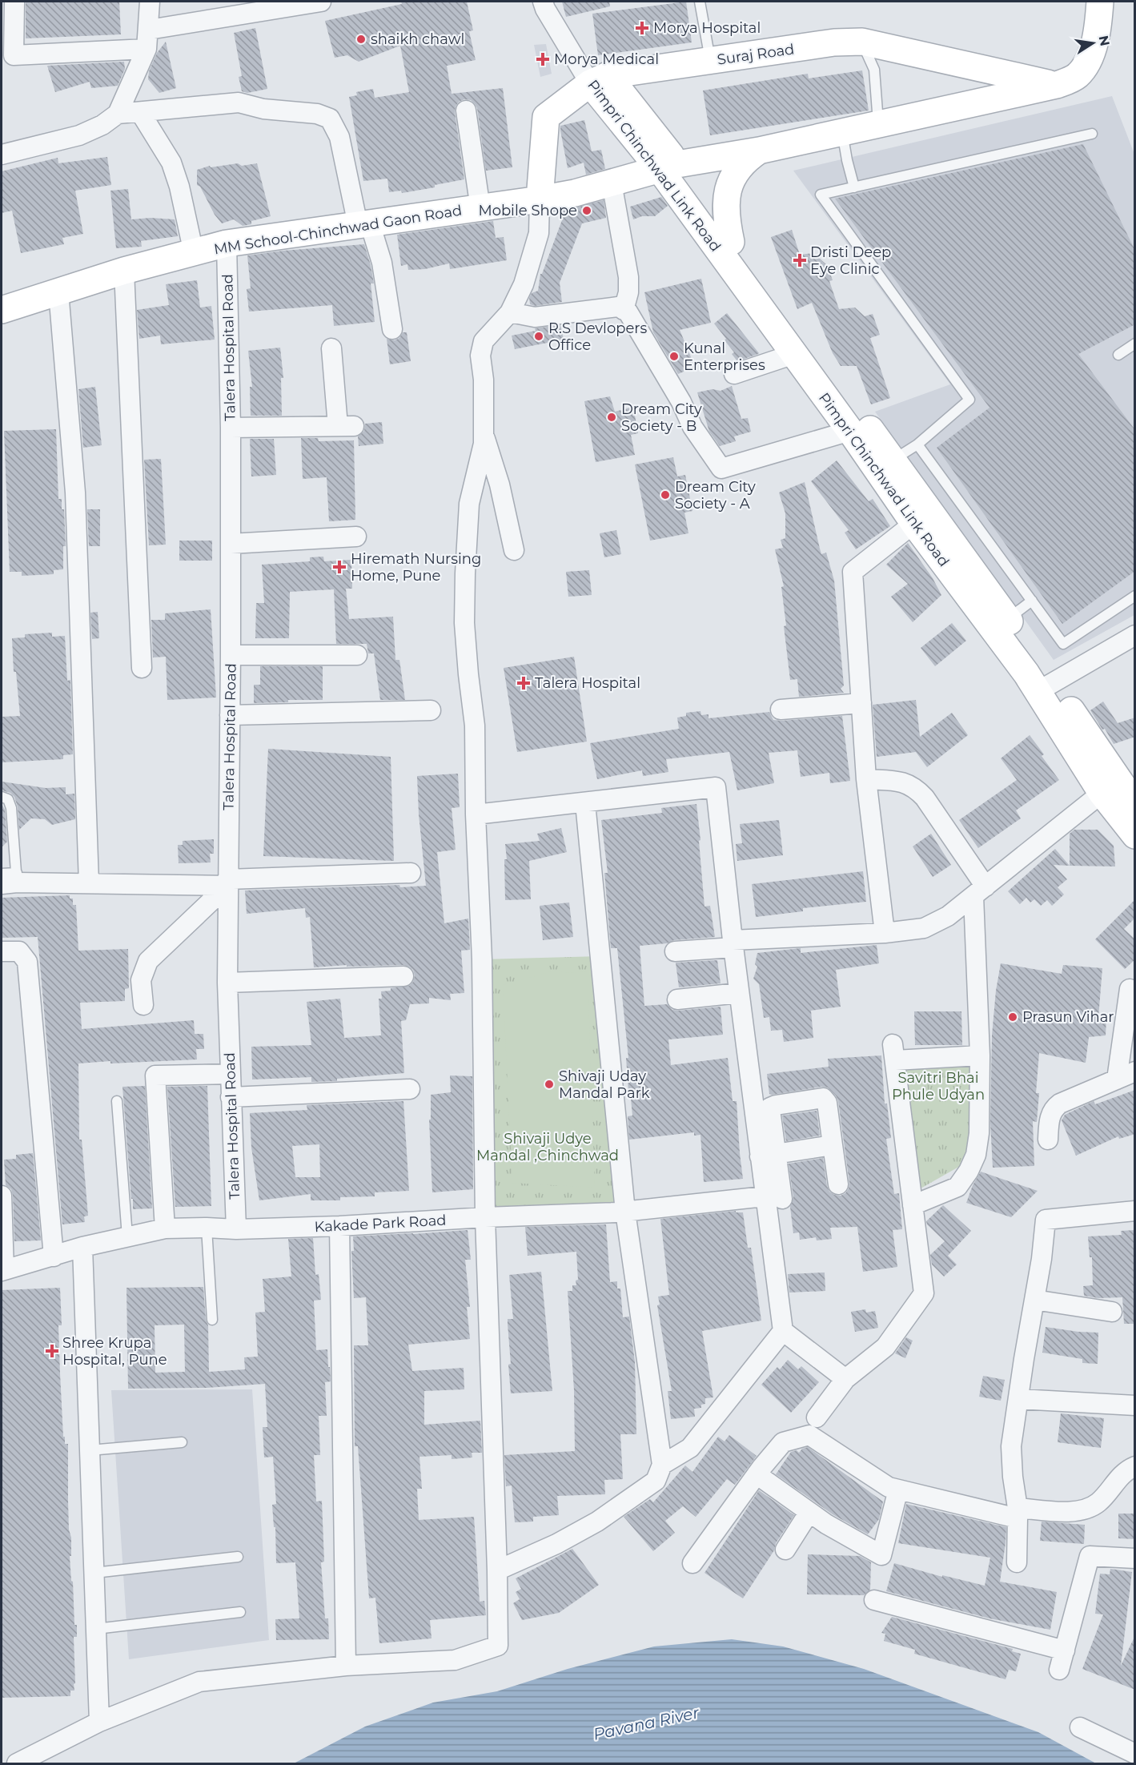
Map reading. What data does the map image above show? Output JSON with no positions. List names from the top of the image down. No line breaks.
{"streets":{"main road":["Suraj Road","Pimpri Chinchwad Link Road","MM School-Chinchwad Gaon Road"],"street":["Talera Hospital Road","Kakade Park Road"]},"crossings":[["Suraj Road","Pimpri Chinchwad Link Road"],["Suraj Road","MM School-Chinchwad Gaon Road"],["Pimpri Chinchwad Link Road","MM School-Chinchwad Gaon Road"],["MM School-Chinchwad Gaon Road","Talera Hospital Road"],["Talera Hospital Road","Kakade Park Road"]],"water":["Pavana River"],"parks":["Savitri Bhai Phule Udyan","Shivaji Udye Mandal ,Chinchwad"],"places":{"health":["Morya Hospital","Morya Medical","Dristi Deep Eye Clinic","Hiremath Nursing Home, Pune","Talera Hospital","Shree Krupa Hospital, Pune"],"other":["shaikh chawl","Mobile Shope","R.S Devlopers Office","Kunal Enterprises","Dream City Society - B","Dream City Society - A","Prasun Vihar","Shivaji Uday Mandal Park"]},"north":"right"}
